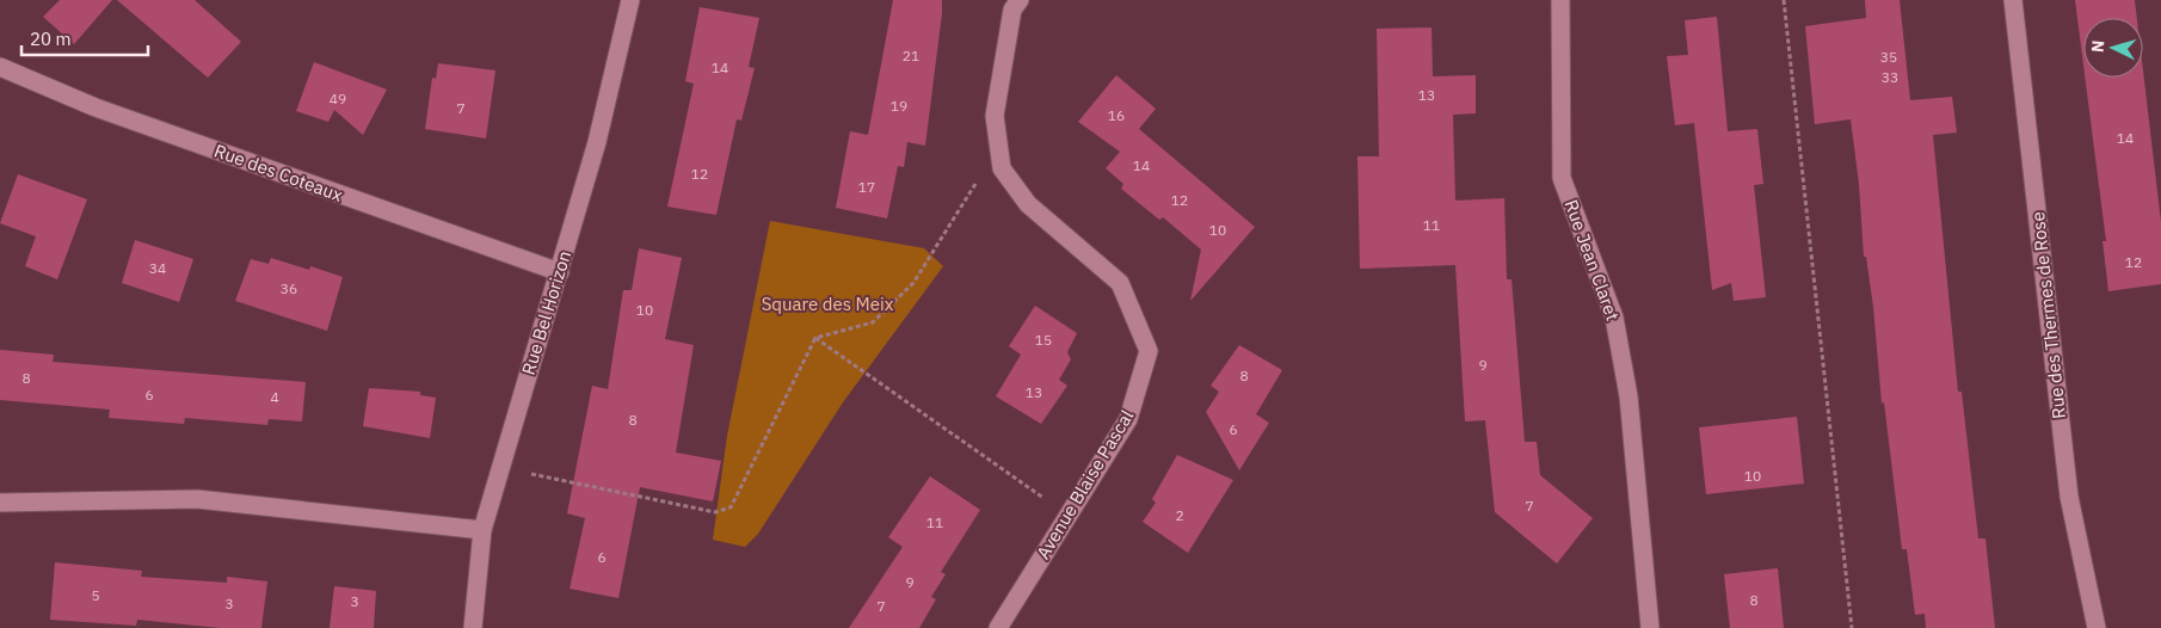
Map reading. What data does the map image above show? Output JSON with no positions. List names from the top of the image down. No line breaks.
{"streets":{"street":["Rue des Coteaux","Rue Jean Claret","Rue Bel Horizon","Rue des Thermes de Rose","Avenue Blaise Pascal"]},"crossings":[["Rue des Coteaux","Rue Bel Horizon"]],"parks":["Square des Meix"],"house_numbers":["21","35","14","33","13","49","19","7","16","14","14","12","17","12","11","10","12","34","36","10","15","9","8","8","13","6","4","8","6","10","7","2","11","6","9","5","8","3","3","7"],"scale_bar":"20 m","north":"left"}
